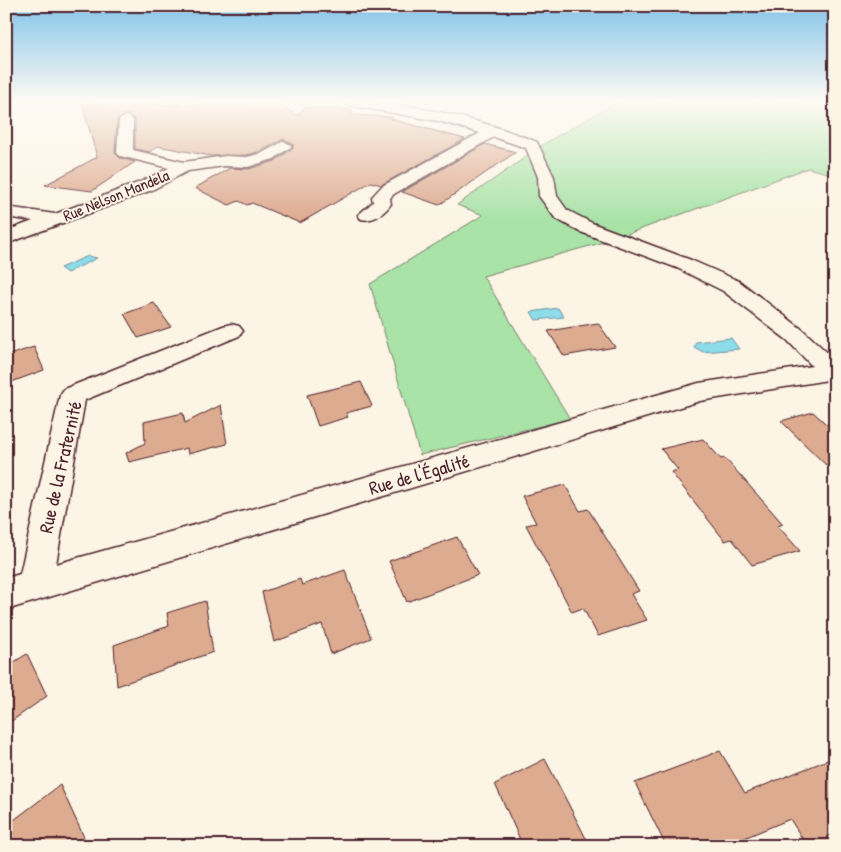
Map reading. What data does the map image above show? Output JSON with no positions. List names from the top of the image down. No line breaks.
{"streets":{"street":["Rue Nelson Mandela","Rue de la Fraternité","Rue de l'Égalité"]},"crossings":[["Rue de la Fraternité","Rue de l'Égalité"]]}
